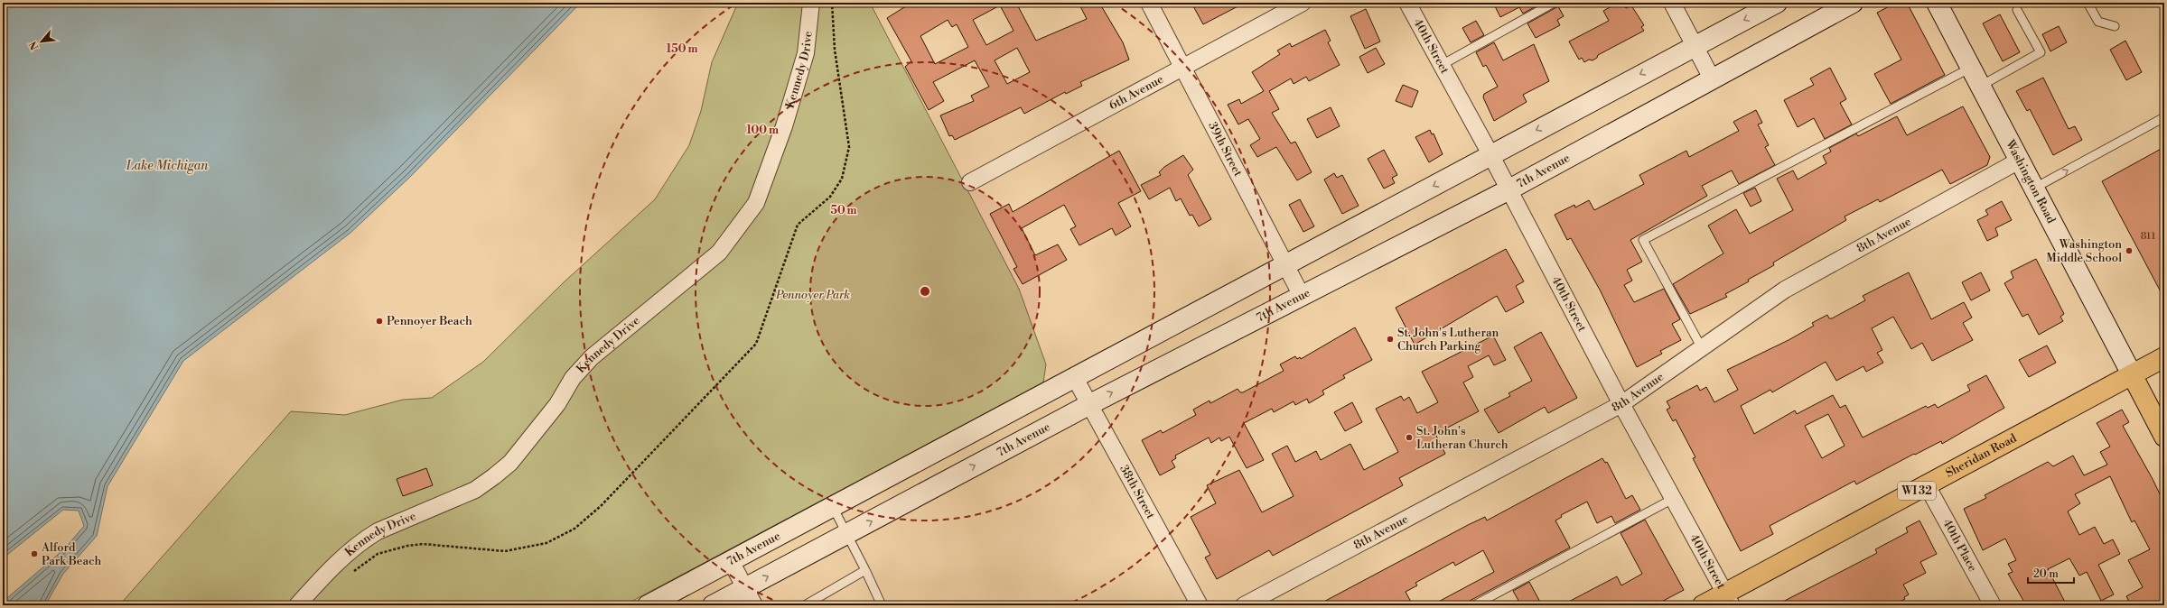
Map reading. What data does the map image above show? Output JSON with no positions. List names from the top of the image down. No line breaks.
{"streets":{"main road":["Washington Road","Sheridan Road","WI 32"],"street":["40th Street","Kennedy Drive","6th Avenue","39th Street","7th Avenue","8th Avenue","38th Street","40th Place"]},"crossings":[["40th Street","7th Avenue"],["40th Street","8th Avenue"],["40th Street","Sheridan Road"],["6th Avenue","39th Street"],["39th Street","7th Avenue"],["7th Avenue","38th Street"],["Washington Road","8th Avenue"],["Washington Road","Sheridan Road"],["Sheridan Road","40th Place"]],"water":["Lake Michigan"],"parks":["Pennoyer Park"],"places":["Washington Middle School","Pennoyer Beach","St. John's Lutheran Church Parking","St. John's Lutheran Church","Alford Park Beach"],"house_numbers":["811"],"scale_bar":"20 m","north":"bottom left","rings":["150 m","100 m","50 m"]}
